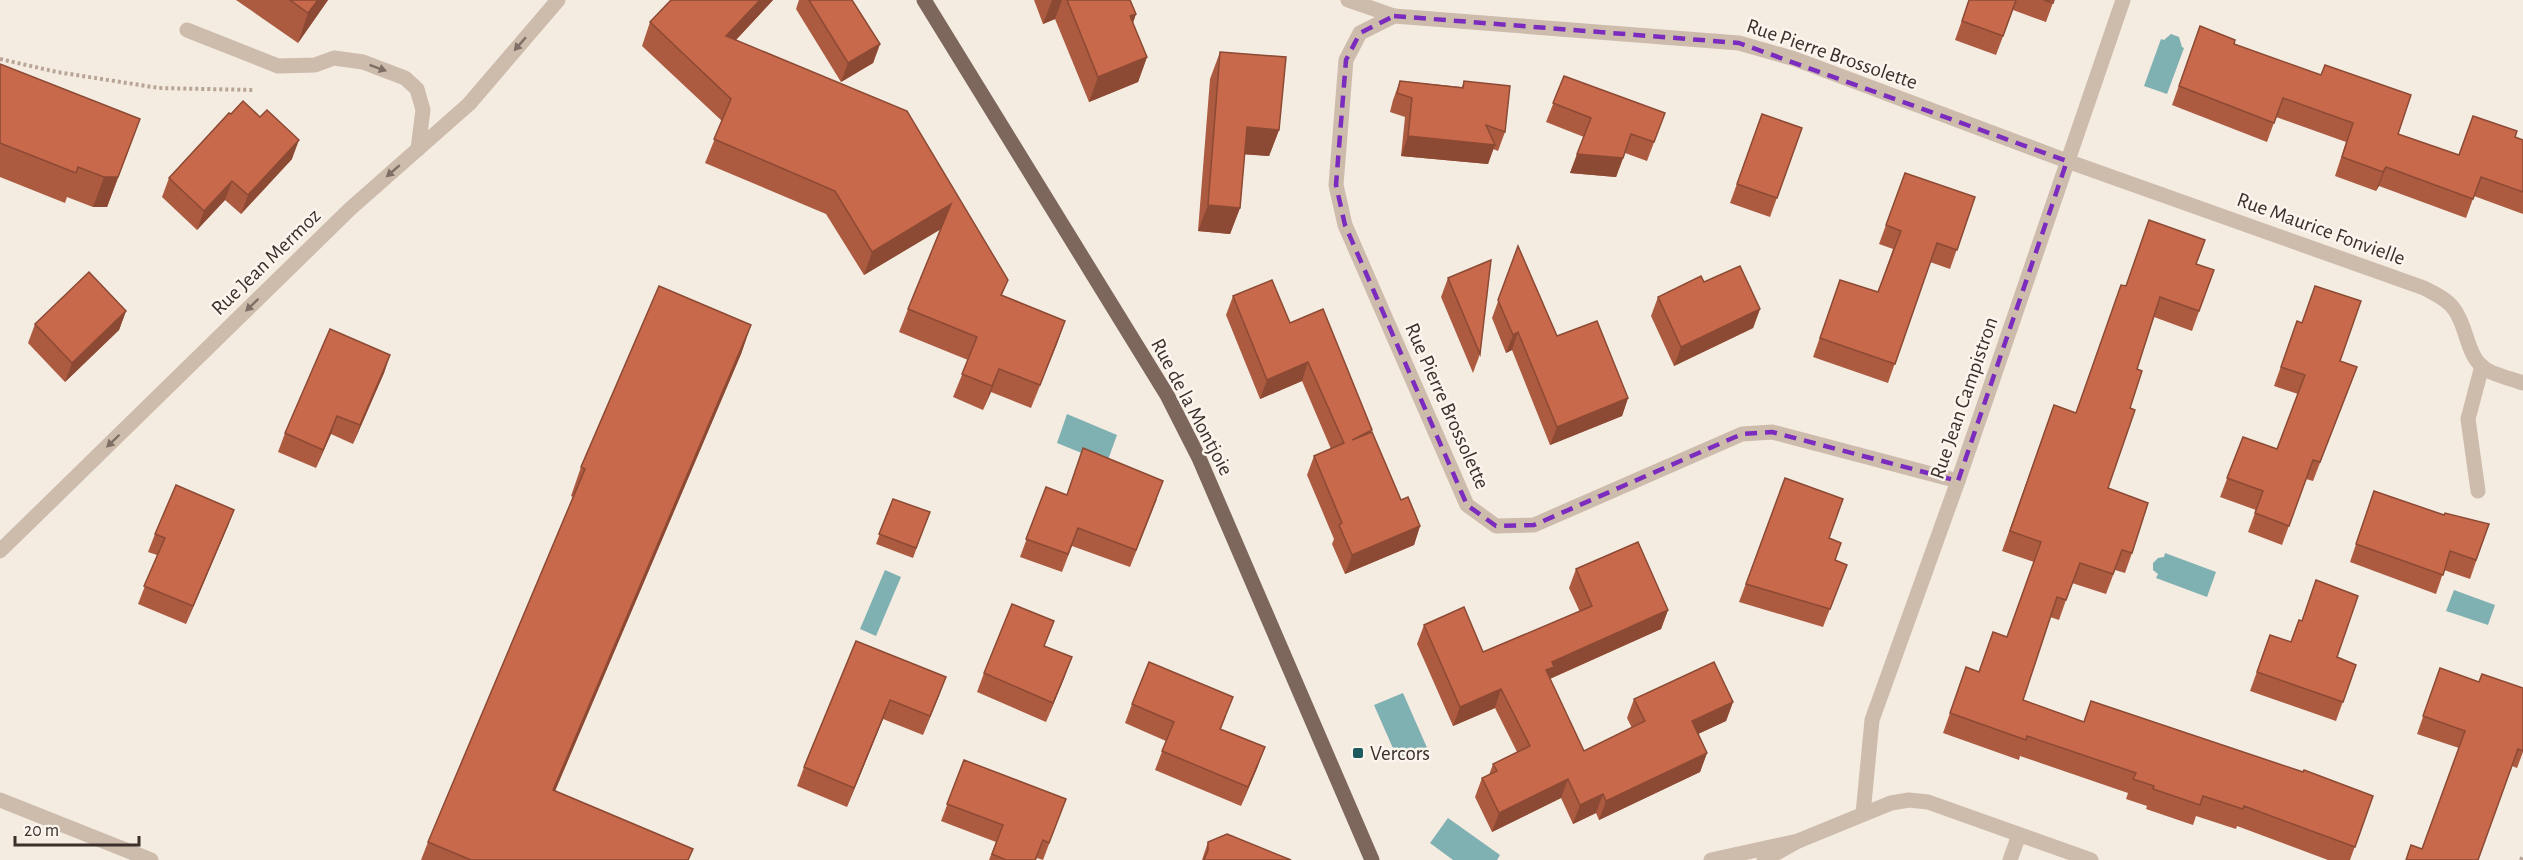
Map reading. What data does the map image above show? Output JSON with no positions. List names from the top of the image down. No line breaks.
{"streets":{"main road":["Rue de la Montjoie"],"street":["Rue Pierre Brossolette","Rue Maurice Fonvielle","Rue Jean Mermoz","Rue Jean Campistron"]},"crossings":[["Rue Pierre Brossolette","Rue Maurice Fonvielle"],["Rue Pierre Brossolette","Rue Jean Campistron"],["Rue Maurice Fonvielle","Rue Jean Campistron"]],"one_way":["Rue Jean Mermoz"],"places":{"transit":["Vercors"]},"scale_bar":"20 m"}
